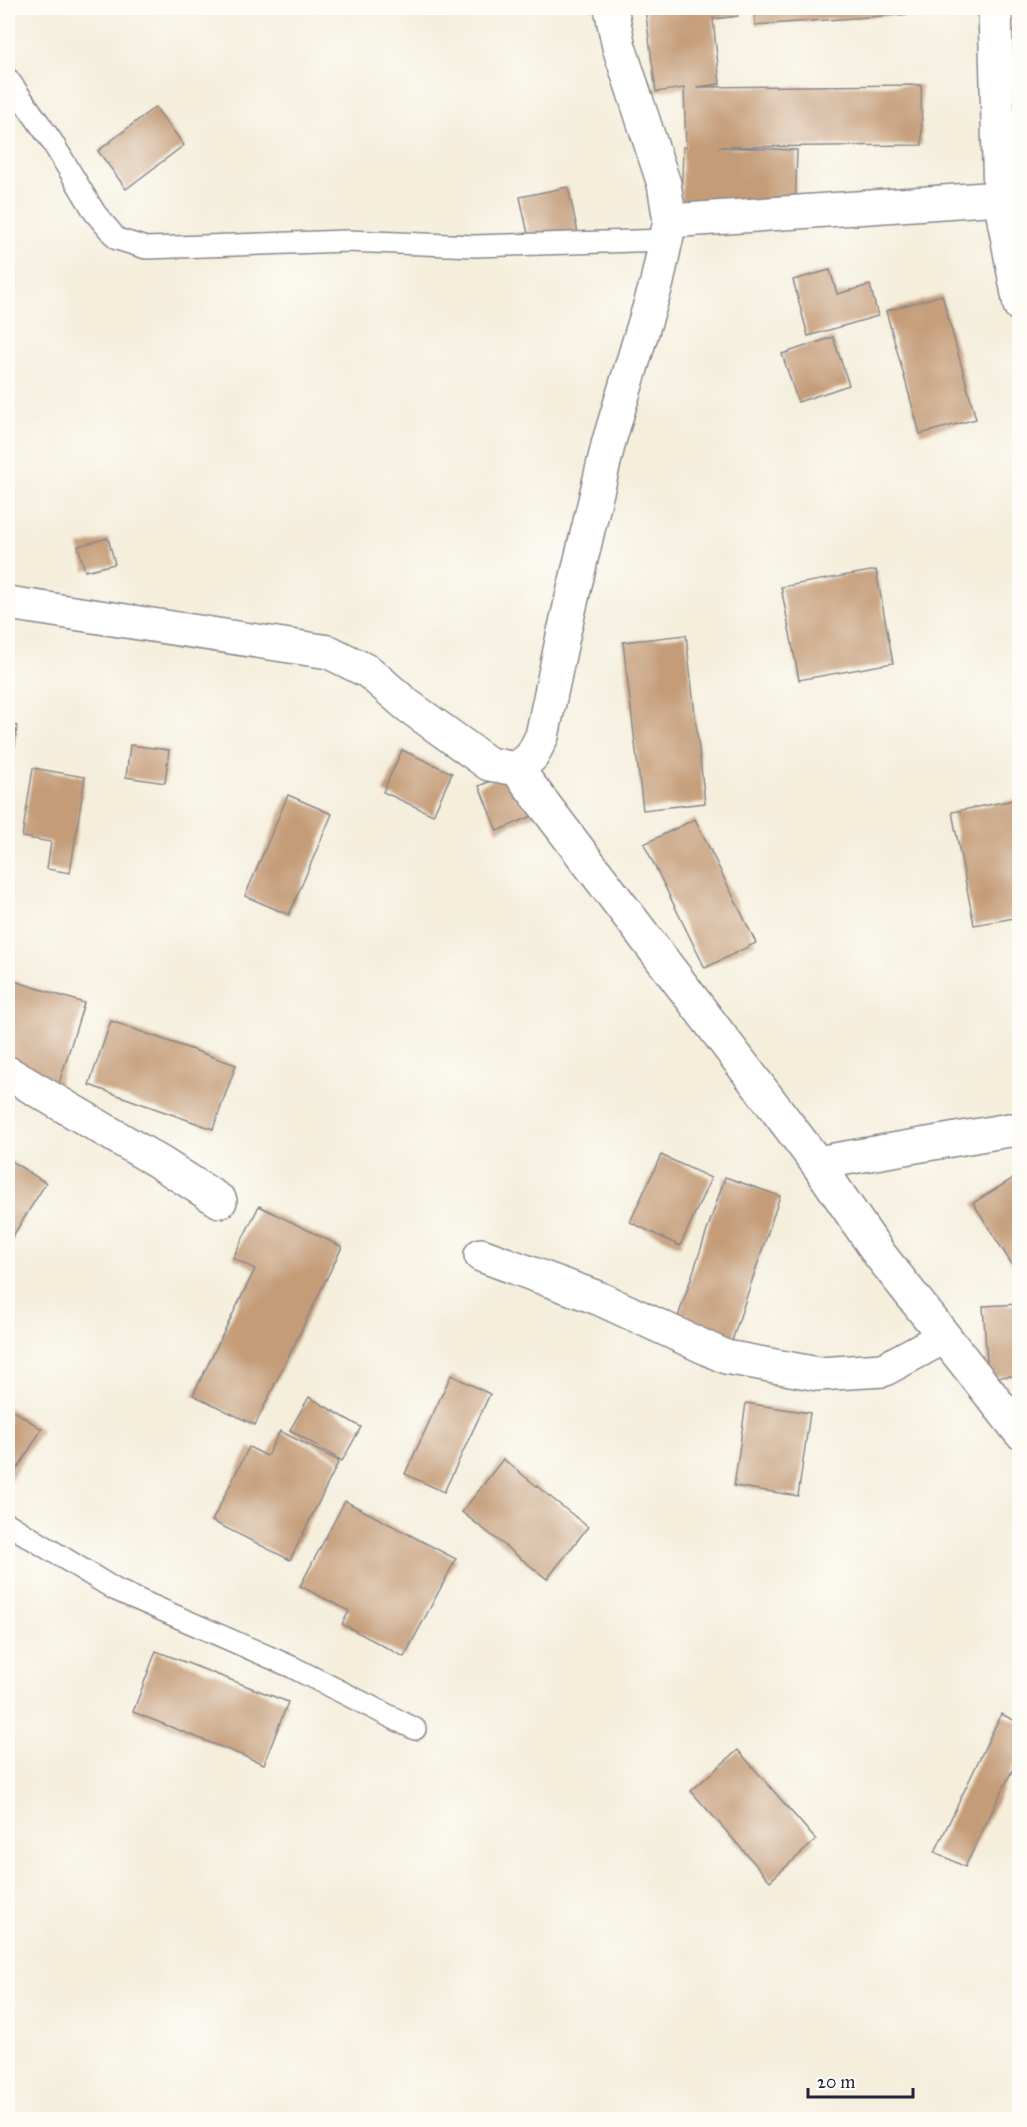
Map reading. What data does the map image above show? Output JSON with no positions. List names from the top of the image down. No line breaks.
{"scale_bar":"20 m"}
